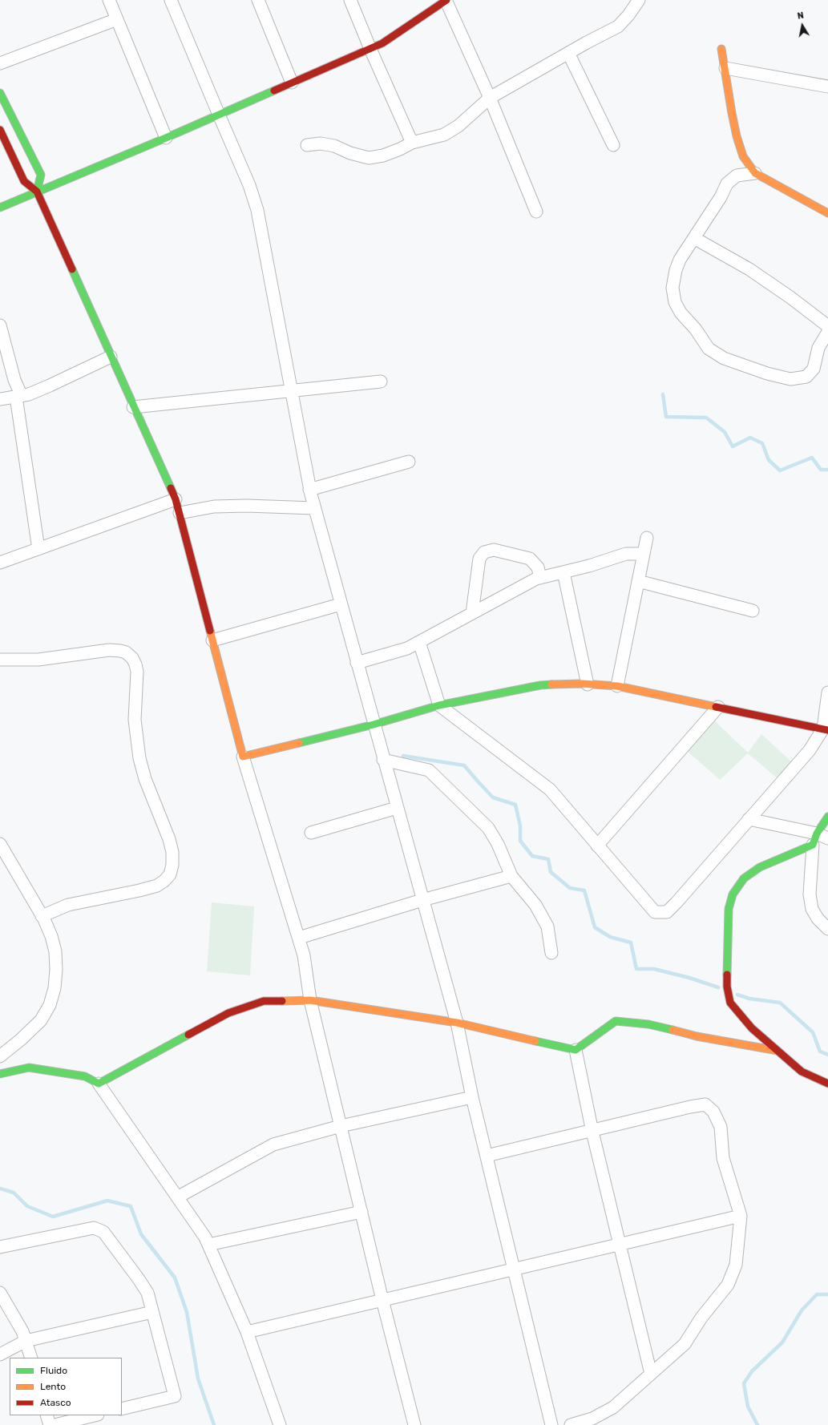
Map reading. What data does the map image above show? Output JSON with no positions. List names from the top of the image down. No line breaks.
{"legend":["Fluido","Lento","Atasco"],"north":"top"}
